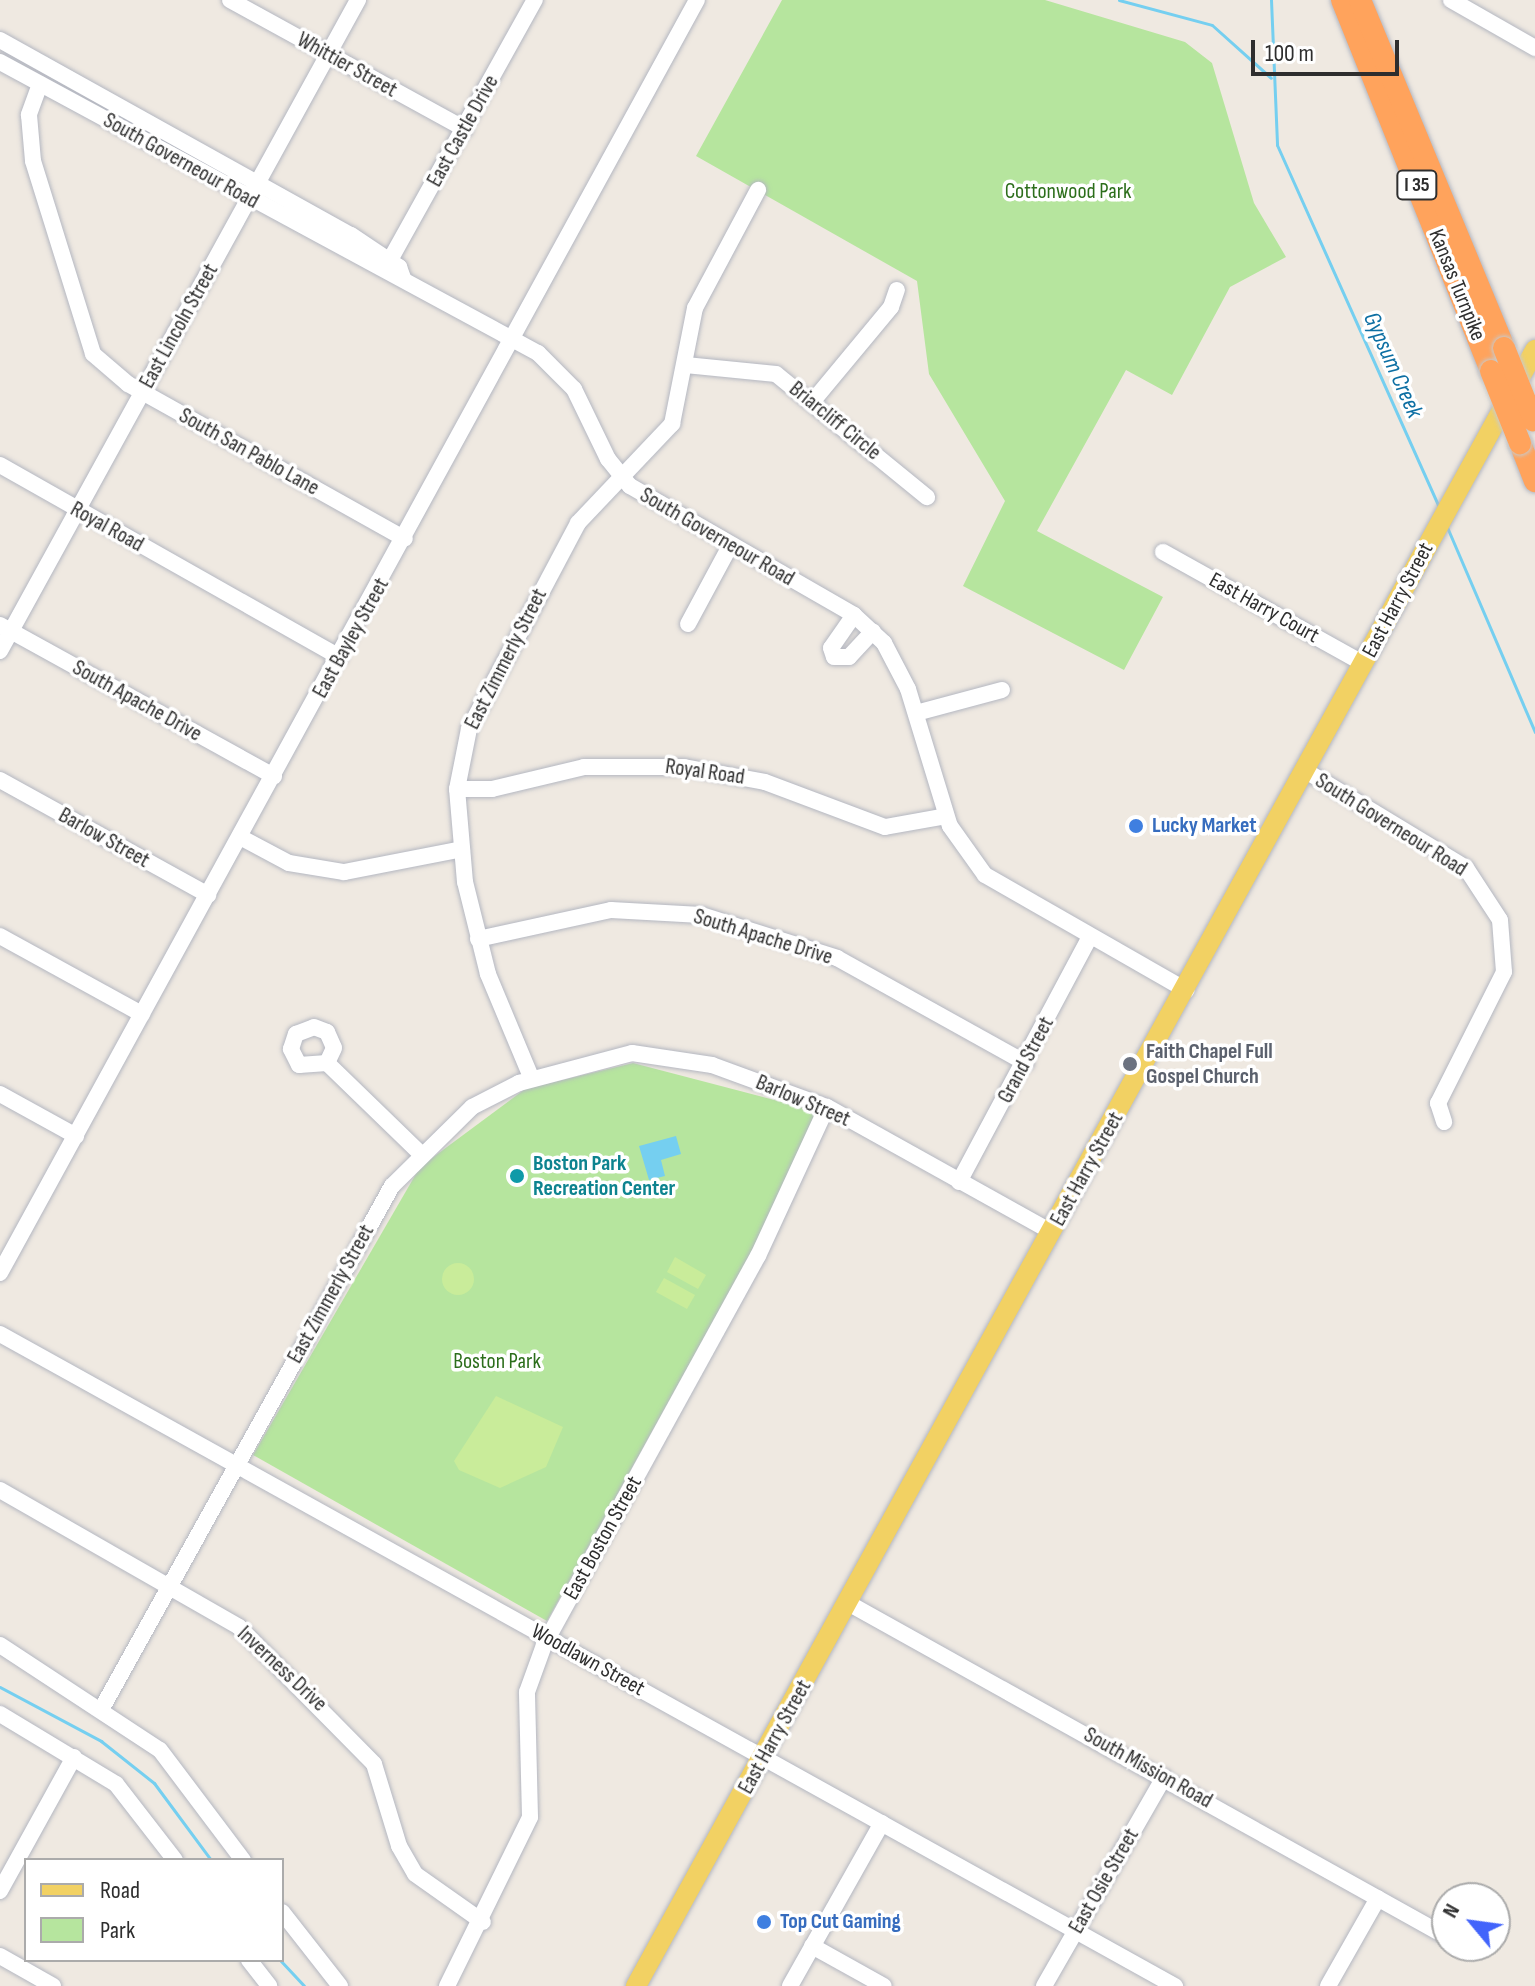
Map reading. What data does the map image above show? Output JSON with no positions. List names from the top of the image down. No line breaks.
{"streets":{"highway":["I 35","Kansas Turnpike"],"main road":["East Harry Street"],"street":["Whittier Street","East Castle Drive","South Governeour Road","East Lincoln Street","Briarcliff Circle","South San Pablo Lane","Royal Road","East Harry Court","East Bayley Street","East Zimmerly Street","South Apache Drive","Barlow Street","Grand Street","East Boston Street","Woodlawn Street","Inverness Drive","South Mission Road","East Osie Street"]},"crossings":[["Whittier Street","East Castle Drive"],["Whittier Street","East Lincoln Street"],["East Castle Drive","South Governeour Road"],["South Governeour Road","East Lincoln Street"],["South Governeour Road","South San Pablo Lane"],["South Governeour Road","Royal Road"],["South Governeour Road","East Harry Street"],["South Governeour Road","East Bayley Street"],["South Governeour Road","East Zimmerly Street"],["South Governeour Road","Grand Street"],["East Lincoln Street","South San Pablo Lane"],["East Lincoln Street","Royal Road"],["East Lincoln Street","South Apache Drive"],["Briarcliff Circle","East Zimmerly Street"],["South San Pablo Lane","East Bayley Street"],["Royal Road","East Bayley Street"],["Royal Road","East Zimmerly Street"],["East Harry Street","East Harry Court"],["East Harry Street","Barlow Street"],["East Harry Street","Woodlawn Street"],["East Harry Street","South Mission Road"],["East Bayley Street","South Apache Drive"],["East Bayley Street","Barlow Street"],["East Zimmerly Street","South Apache Drive"],["East Zimmerly Street","Barlow Street"],["East Zimmerly Street","Woodlawn Street"],["East Zimmerly Street","Inverness Drive"],["South Apache Drive","Grand Street"],["Barlow Street","Grand Street"],["Barlow Street","East Boston Street"],["East Boston Street","Woodlawn Street"],["East Boston Street","Inverness Drive"],["Woodlawn Street","East Osie Street"],["South Mission Road","East Osie Street"]],"water":["Gypsum Creek"],"parks":["Cottonwood Park","Boston Park"],"places":["Lucky Market","Faith Chapel Full Gospel Church","Boston Park Recreation Center","Top Cut Gaming"],"legend":["Road","Park"],"scale_bar":"100 m","north":"top left"}
